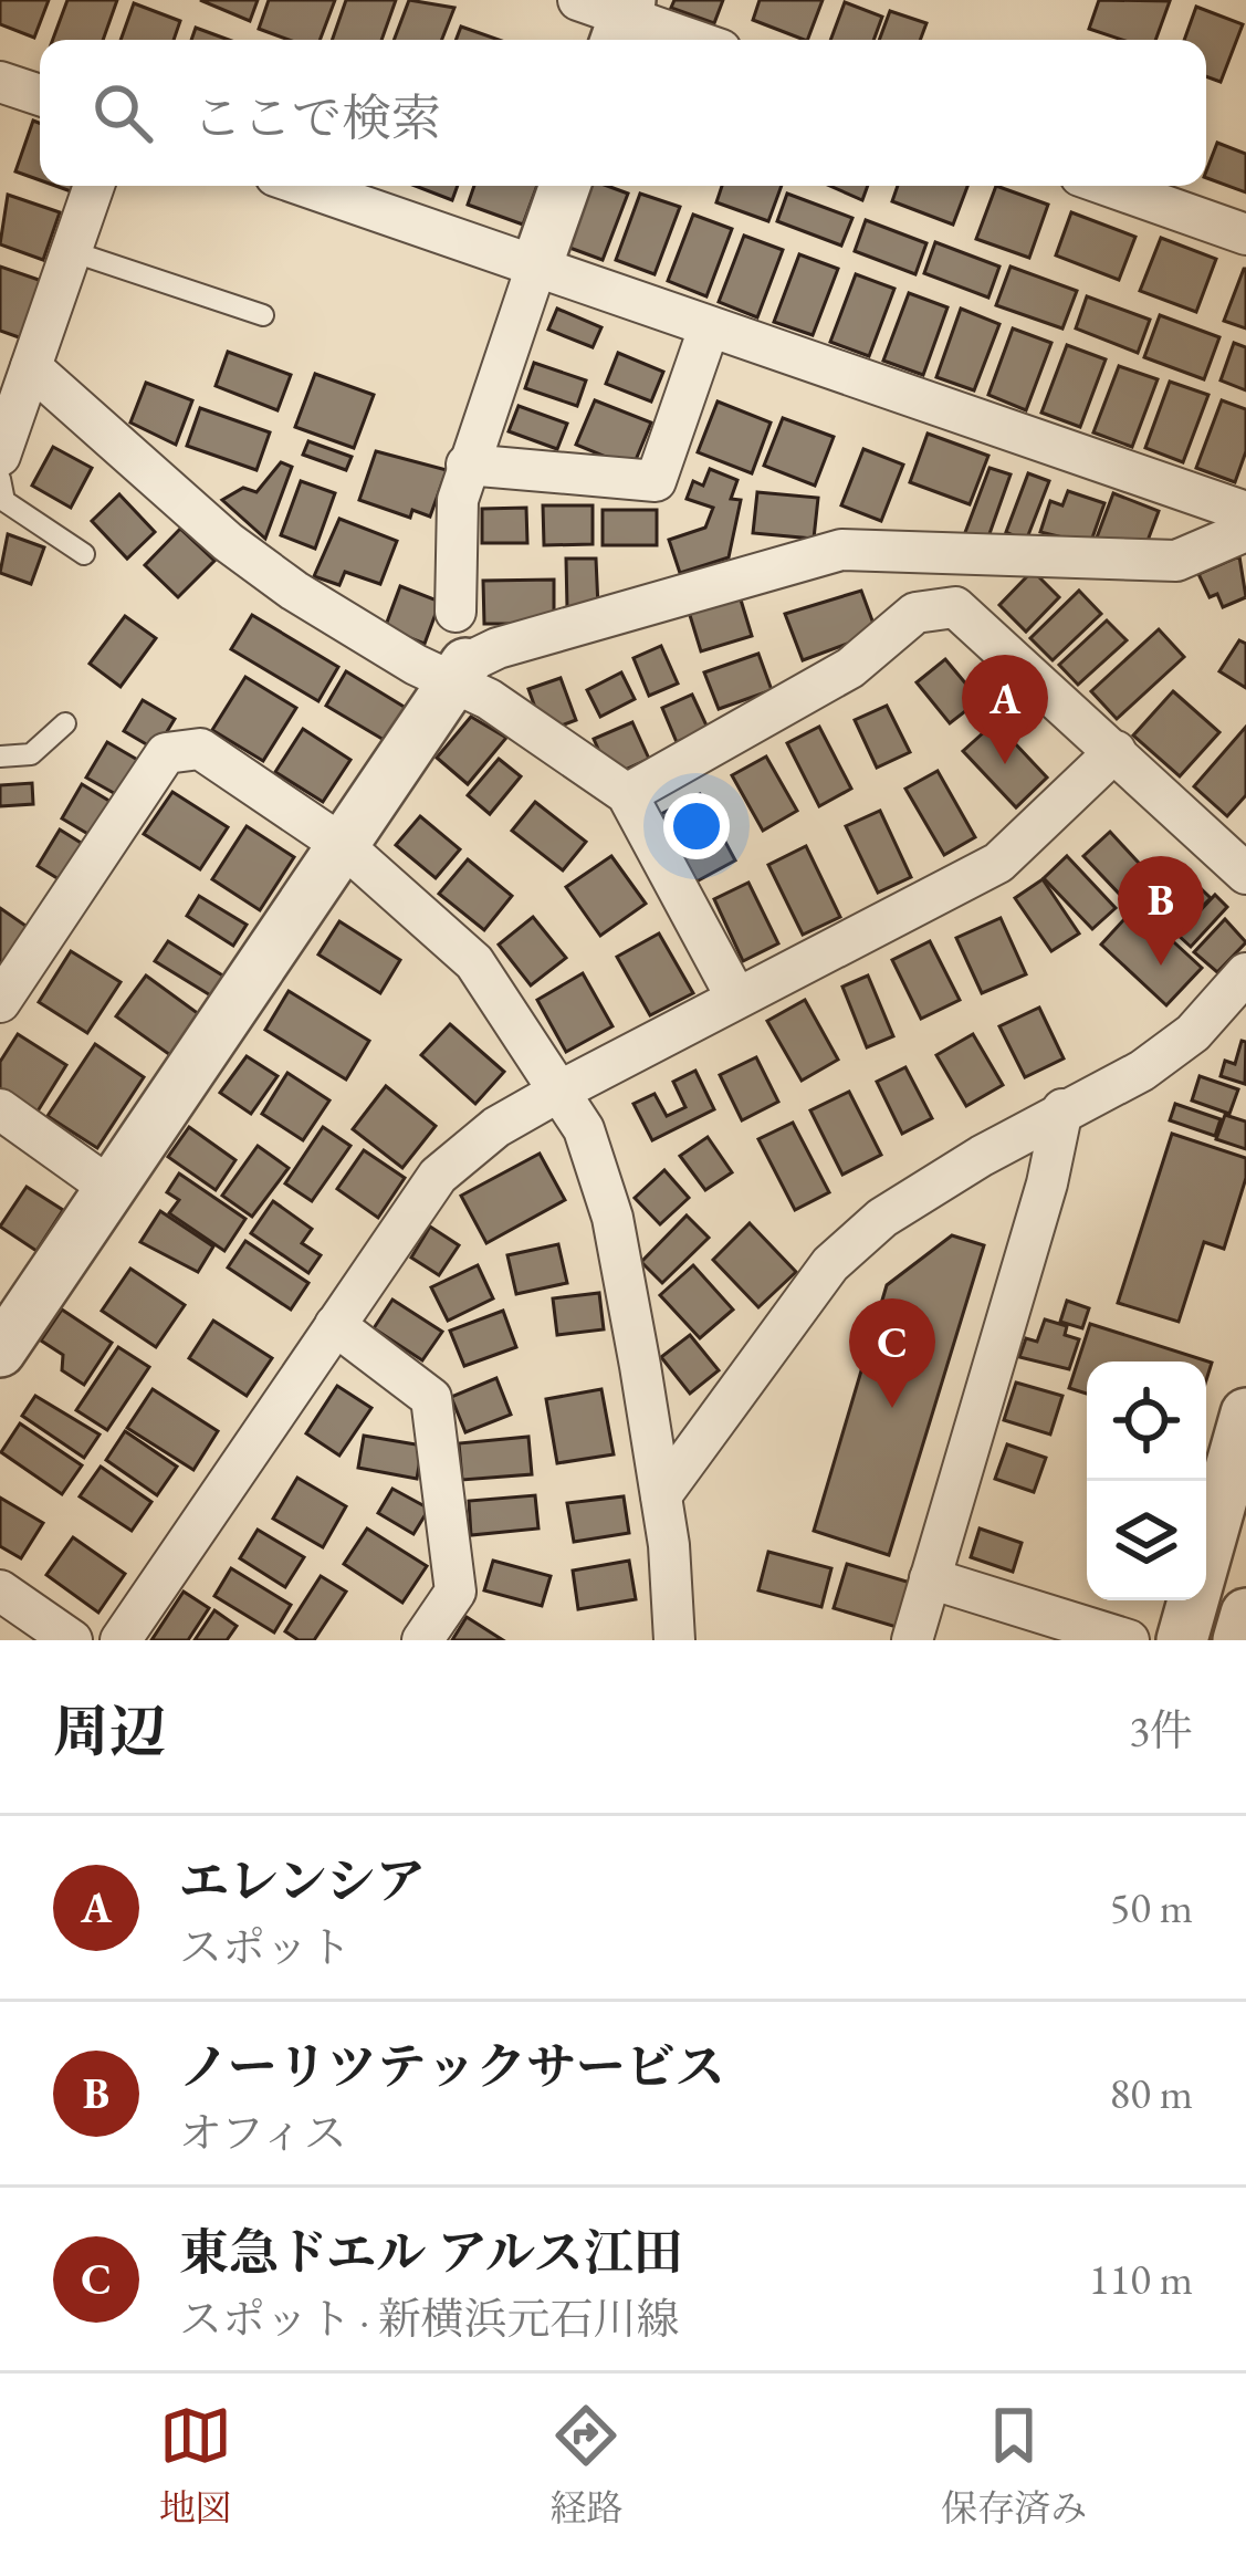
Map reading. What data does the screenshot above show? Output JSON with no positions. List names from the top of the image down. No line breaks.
{"page":{"search":"ここで検索","pins":["A","B","C"],"heading":["周辺","3件"],"list":[{"mark":"A","name":"エレンシア","note":"スポット","value":"50 m"},{"mark":"B","name":"ノーリツテックサービス","note":"オフィス","value":"80 m"},{"mark":"C","name":"東急ドエル アルス江田","note":"スポット · 新横浜元石川線","value":"110 m"}],"nav":["地図","経路","保存済み"]}}
